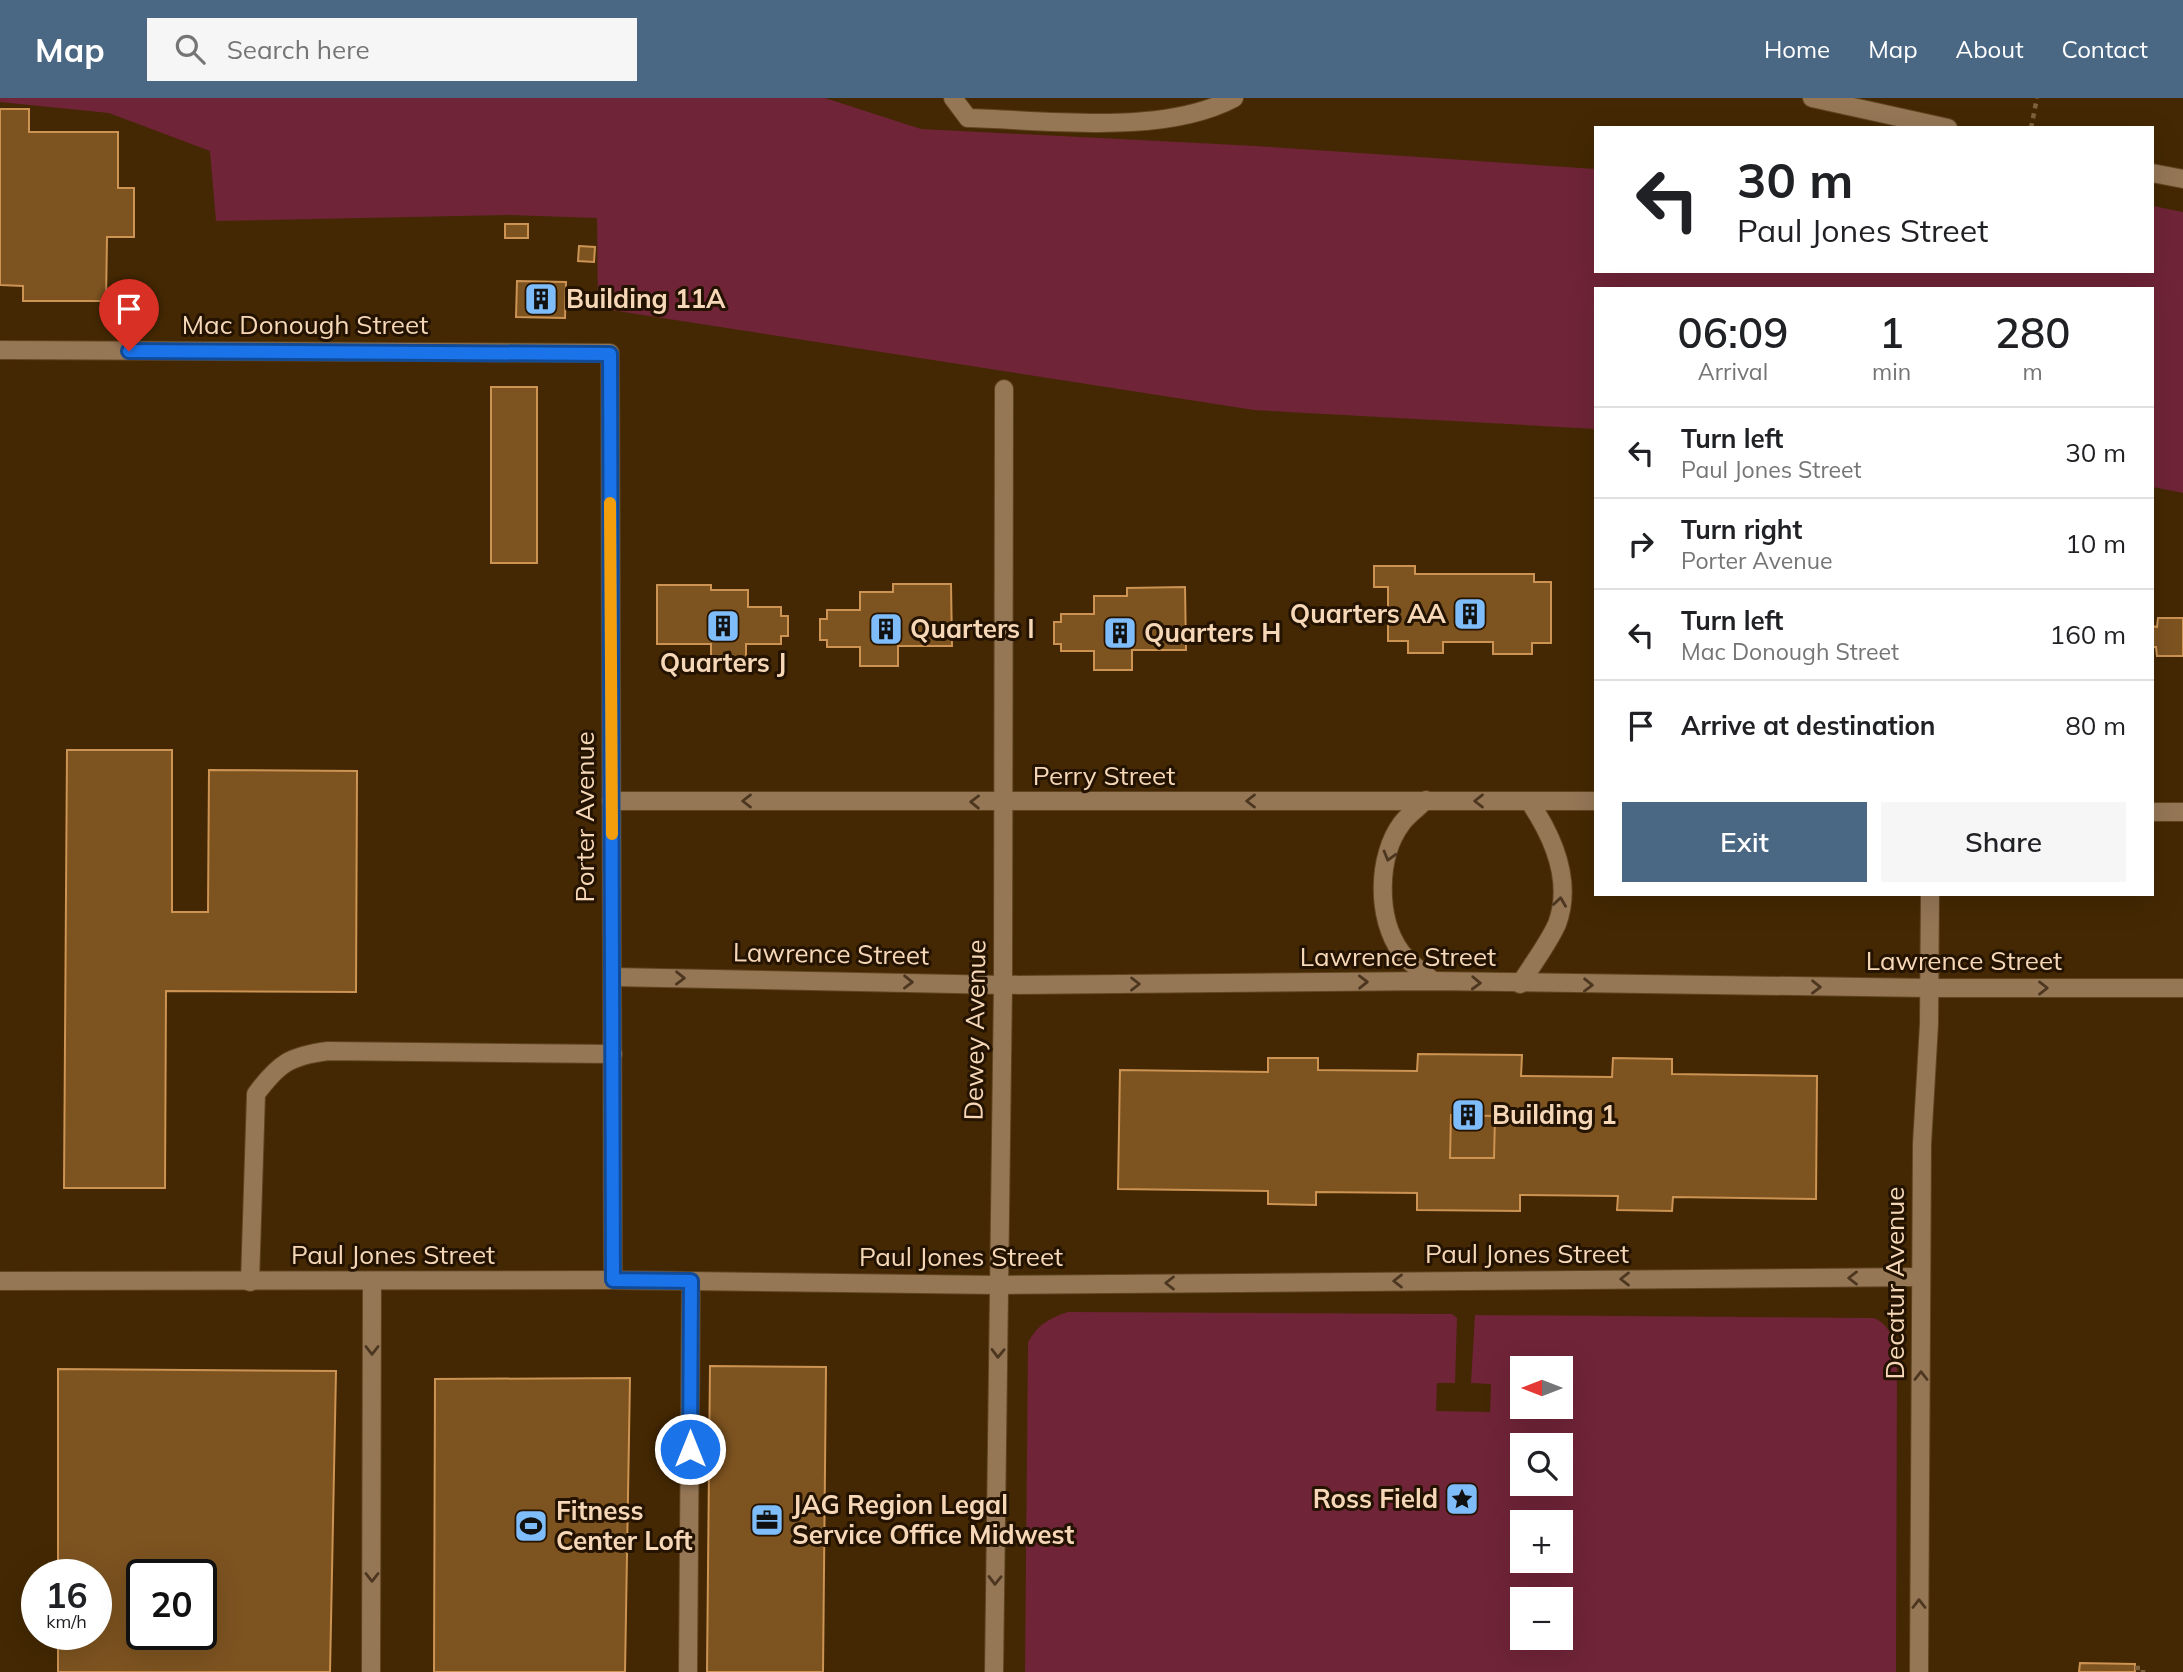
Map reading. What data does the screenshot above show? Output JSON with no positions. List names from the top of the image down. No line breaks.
{"streets":{"street":["Mac Donough Street","Perry Street","Porter Avenue","Lawrence Street","Dewey Avenue","Paul Jones Street","Decatur Avenue"]},"crossings":[["Mac Donough Street","Porter Avenue"],["Perry Street","Porter Avenue"],["Perry Street","Lawrence Street"],["Perry Street","Dewey Avenue"],["Porter Avenue","Lawrence Street"],["Porter Avenue","Paul Jones Street"],["Lawrence Street","Dewey Avenue"],["Lawrence Street","Decatur Avenue"],["Dewey Avenue","Paul Jones Street"],["Paul Jones Street","Decatur Avenue"]],"one_way":["Perry Street","Lawrence Street","Paul Jones Street","Decatur Avenue"],"places":{"building":["Building 11A","Quarters AA","Quarters J","Quarters I","Quarters H","Building 1"],"place":["Ross Field"],"office":["JAG Region Legal Service Office Midwest"],"sports":["Fitness Center Loft"]},"north":"left","page":{"header":"Map","search":"Search here","nav":["Home","Map","About","Contact"],"turn":["30 m","Paul Jones Street"],"eta":["06:09","Arrival","1","min","280","m"],"list":[{"name":"Turn left","note":"Paul Jones Street","value":"30 m"},{"name":"Turn right","note":"Porter Avenue","value":"10 m"},{"name":"Turn left","note":"Mac Donough Street","value":"160 m"},{"name":"Arrive at destination","value":"80 m"}],"buttons":["Exit","Share"],"map_buttons":["+","−"],"speed":"16 km/h","limit":"20"}}
